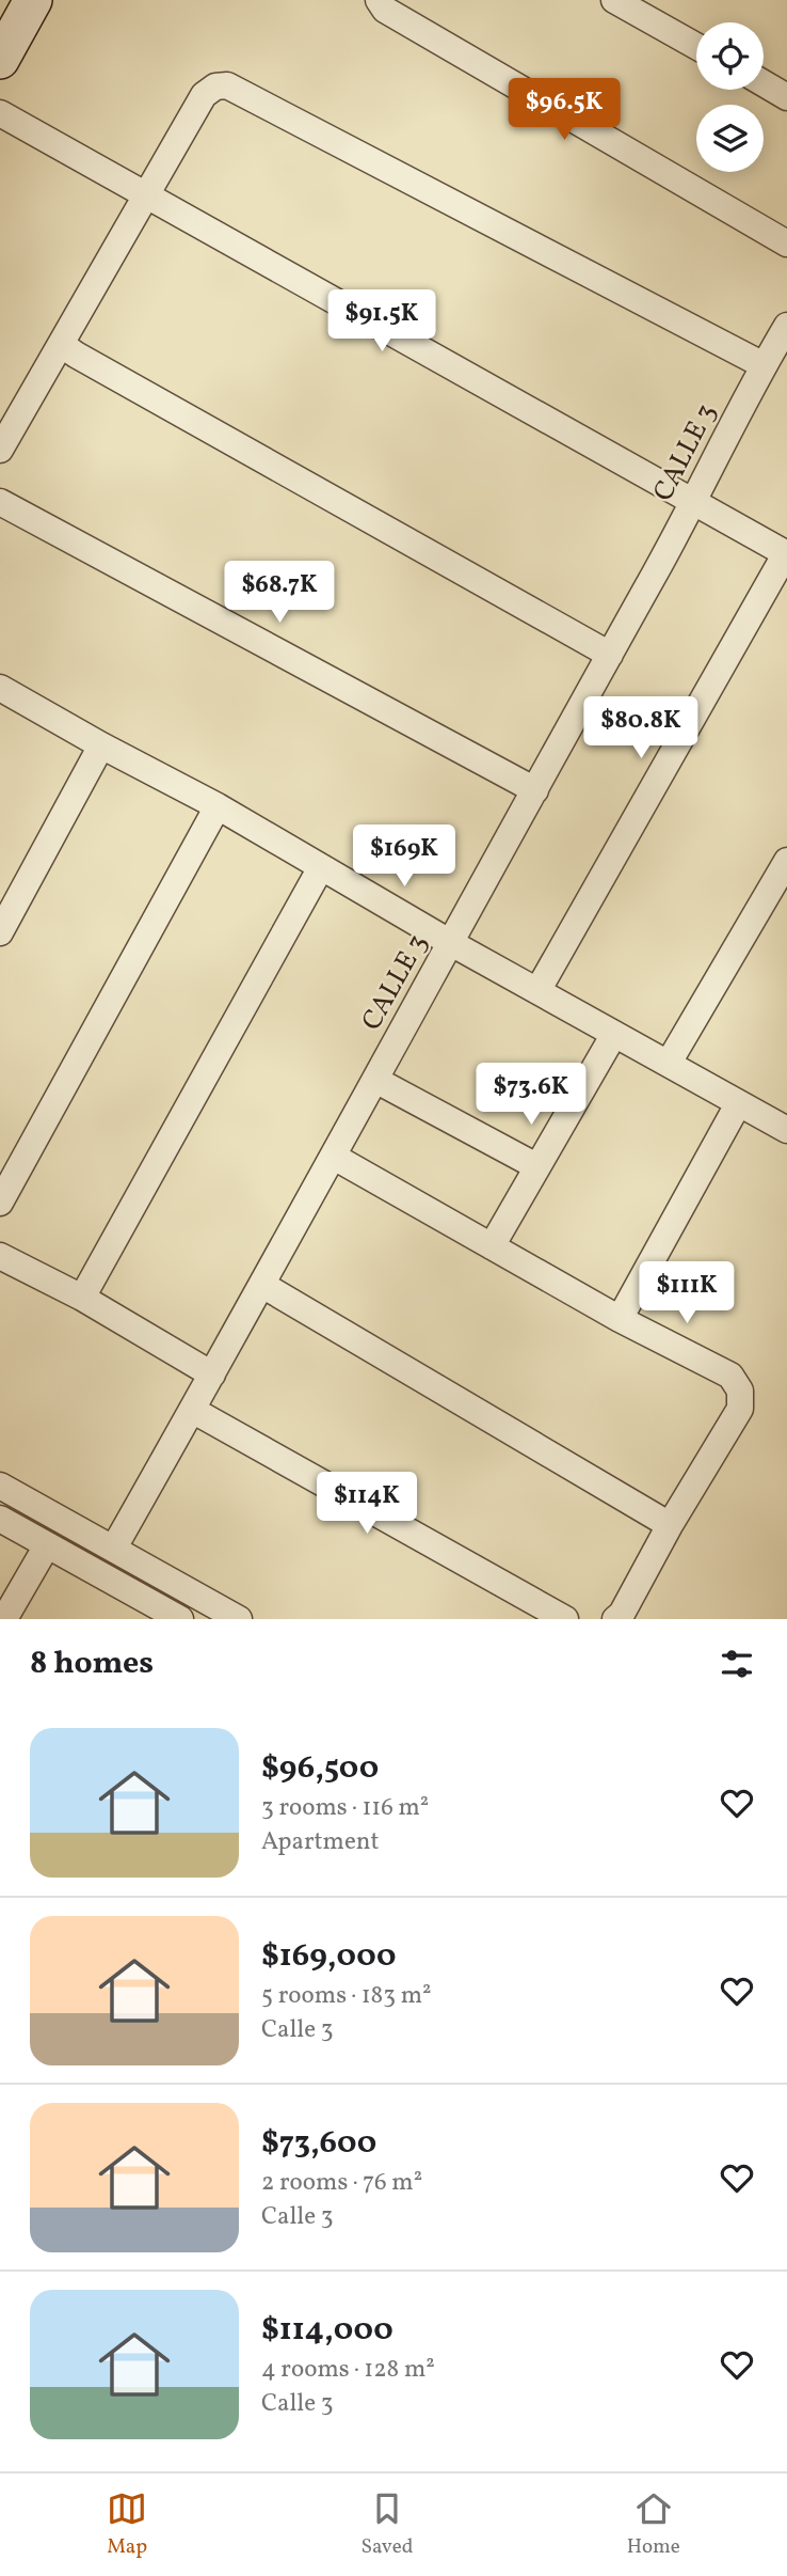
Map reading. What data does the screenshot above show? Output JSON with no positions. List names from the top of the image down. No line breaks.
{"streets":{"street":["CALLE 3"]},"page":{"price":["$96.5K","$91.5K","$68.7K","$80.8K","$169K","$73.6K","$111K","$114K"],"heading":"8 homes","list":[{"name":"$96,500","note":"3 rooms · 116 m² · Apartment"},{"name":"$169,000","note":"5 rooms · 183 m² · Calle 3"},{"name":"$73,600","note":"2 rooms · 76 m² · Calle 3"},{"name":"$114,000","note":"4 rooms · 128 m² · Calle 3"}],"tabs":["Map","Saved","Home"]}}
